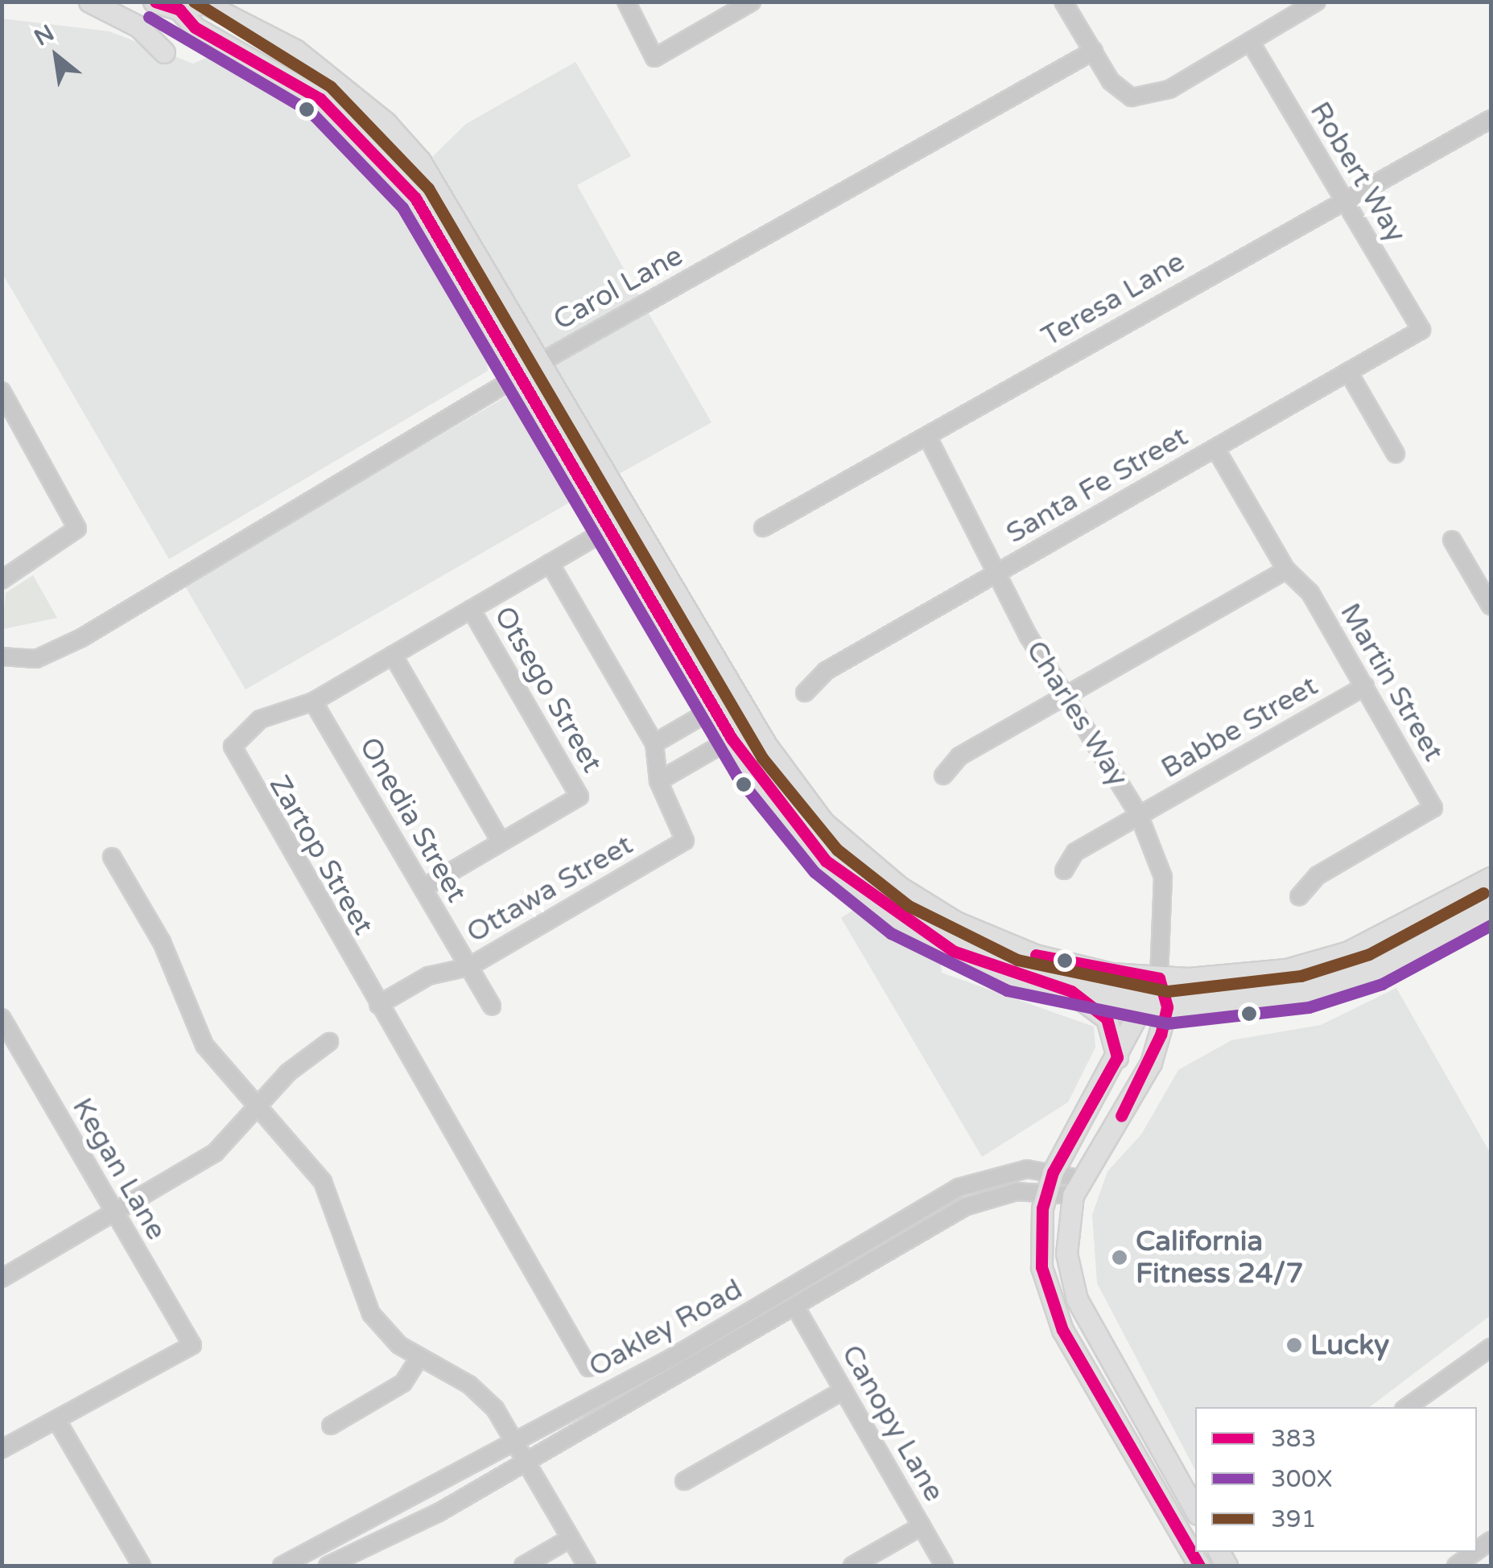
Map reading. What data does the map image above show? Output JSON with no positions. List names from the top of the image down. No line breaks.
{"streets":{"main road":["Charles Way"],"street":["Robert Way","Carol Lane","Teresa Lane","Santa Fe Street","Martin Street","Otsego Street","Babbe Street","Onedia Street","Zartop Street","Ottawa Street","Kegan Lane","Oakley Road","Canopy Lane"]},"crossings":[["Robert Way","Teresa Lane"],["Robert Way","Santa Fe Street"],["Teresa Lane","Charles Way"],["Santa Fe Street","Martin Street"],["Santa Fe Street","Charles Way"],["Martin Street","Babbe Street"],["Otsego Street","Zartop Street"],["Charles Way","Babbe Street"],["Onedia Street","Zartop Street"],["Onedia Street","Ottawa Street"],["Zartop Street","Ottawa Street"],["Oakley Road","Canopy Lane"]],"places":["California Fitness 24/7","Lucky"],"lines":["transit line 383","transit line 391","transit line 300X"],"legend":["383","300X","391"],"north":"top left"}
